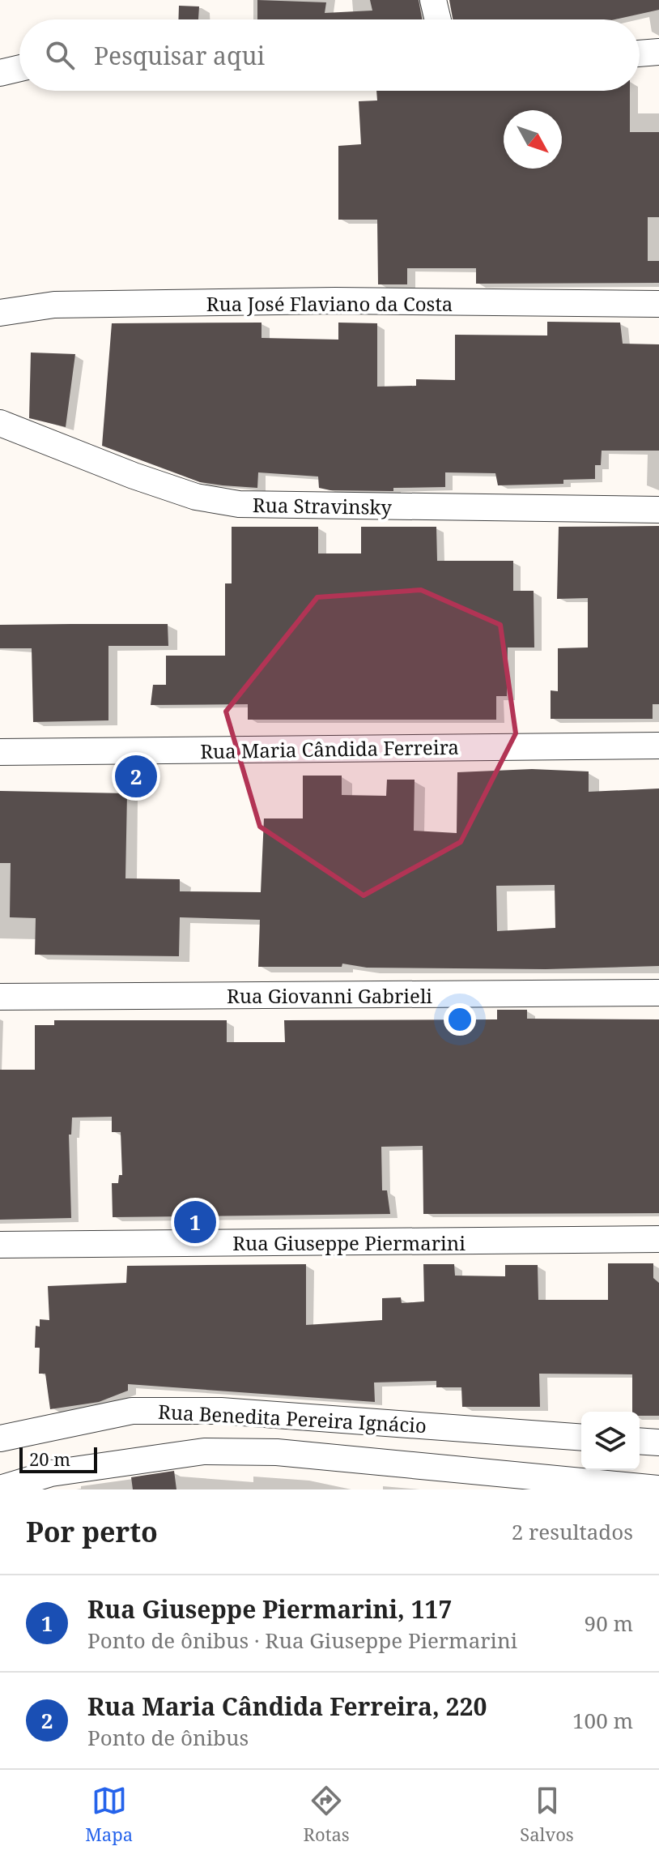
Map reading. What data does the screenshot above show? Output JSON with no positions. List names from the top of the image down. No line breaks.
{"streets":{"street":["Rua José Flaviano da Costa","Rua Stravinsky","Rua Maria Cândida Ferreira","Rua Giovanni Gabrieli","Rua Giuseppe Piermarini","Rua Benedita Pereira Ignácio"]},"scale_bar":"20 m","north":"bottom right","page":{"search":"Pesquisar aqui","pins":["2","1"],"scale":"20 m","heading":["Por perto","2 resultados"],"list":[{"mark":"1","name":"Rua Giuseppe Piermarini, 117","note":"Ponto de ônibus · Rua Giuseppe Piermarini","value":"90 m"},{"mark":"2","name":"Rua Maria Cândida Ferreira, 220","note":"Ponto de ônibus","value":"100 m"}],"nav":["Mapa","Rotas","Salvos"]}}
